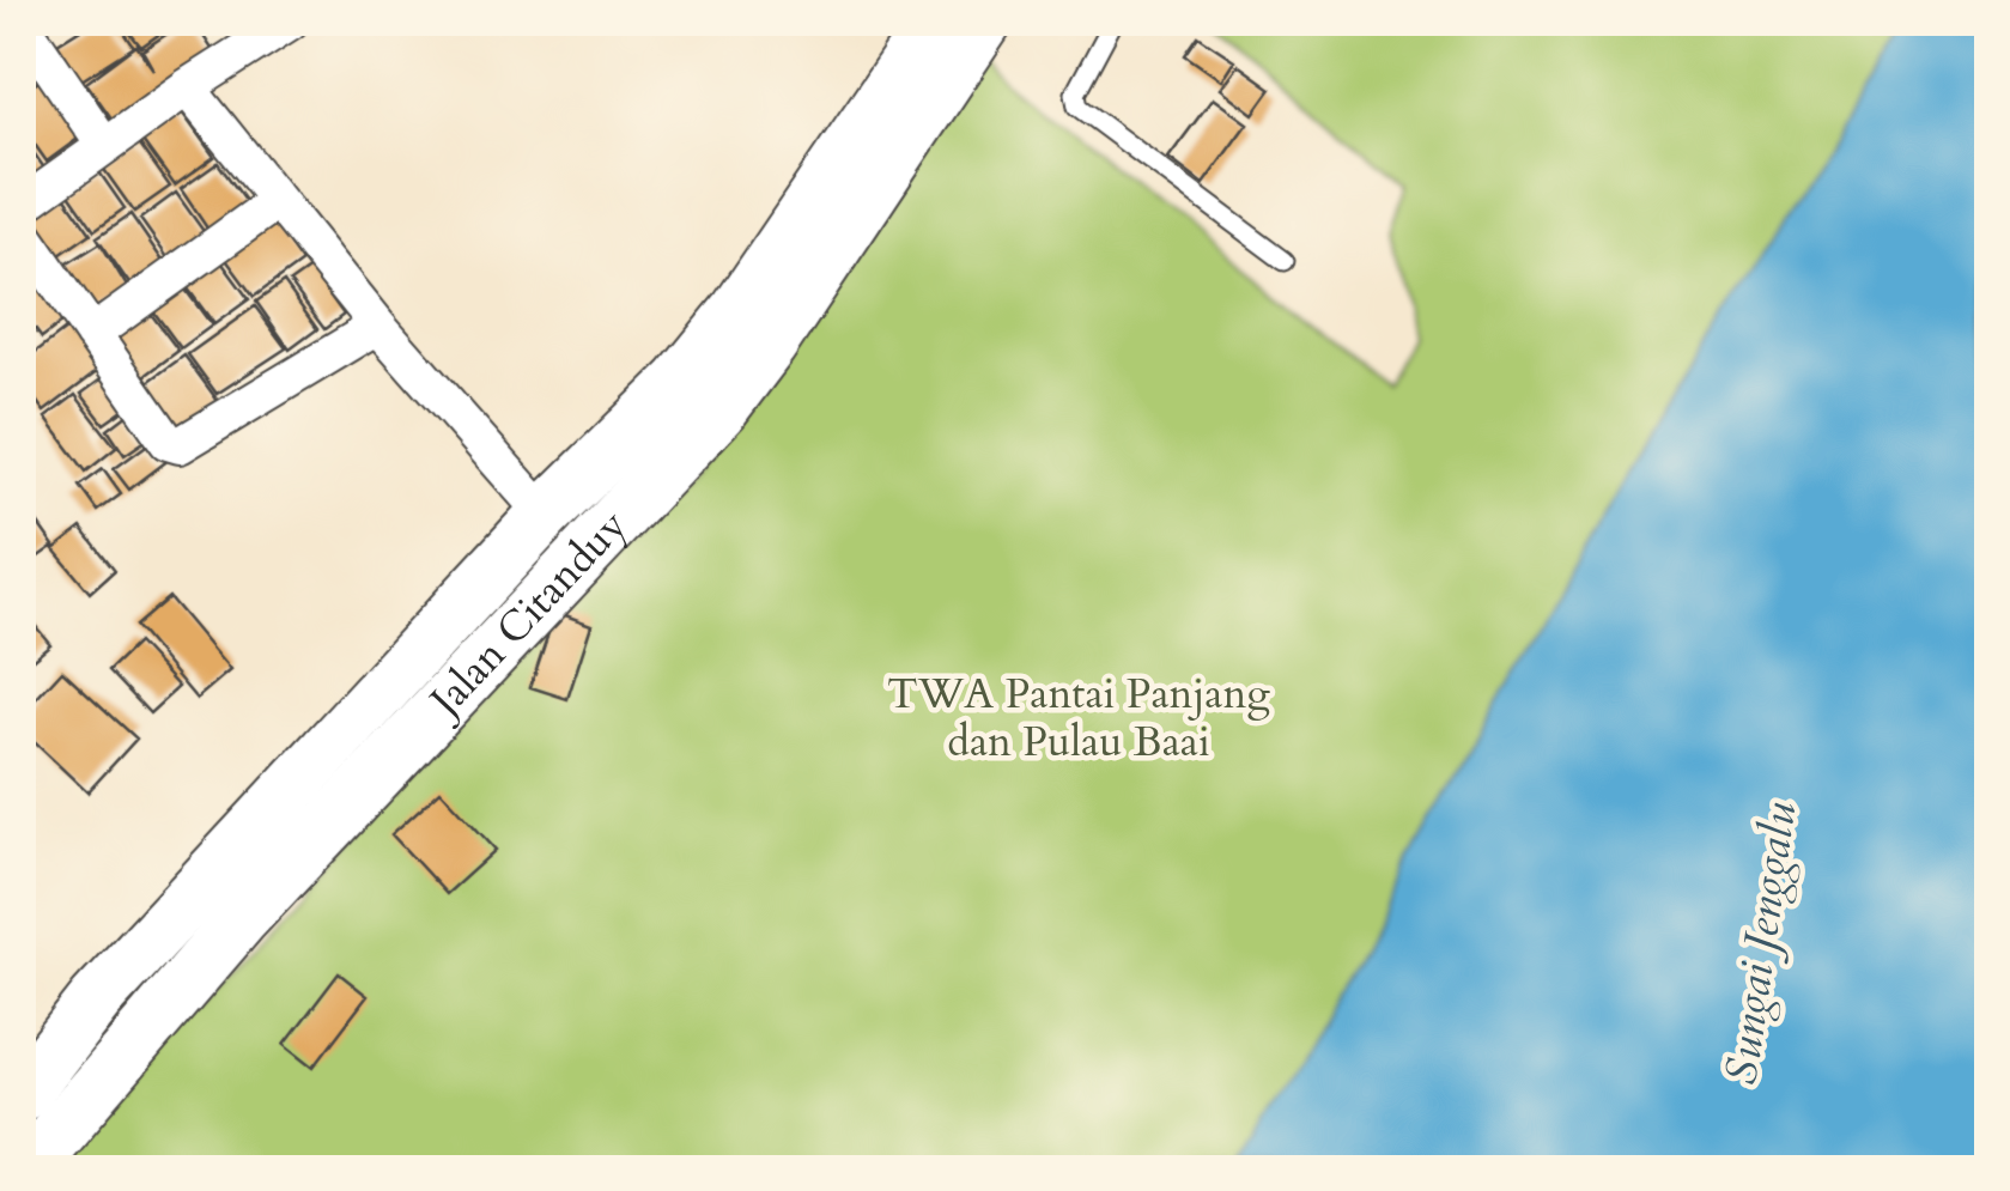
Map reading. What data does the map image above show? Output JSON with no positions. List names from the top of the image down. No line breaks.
{"streets":{"main road":["Jalan Citanduy"]},"water":["Sungai Jenggalu"],"parks":["TWA Pantai Panjang dan Pulau Baai"]}
